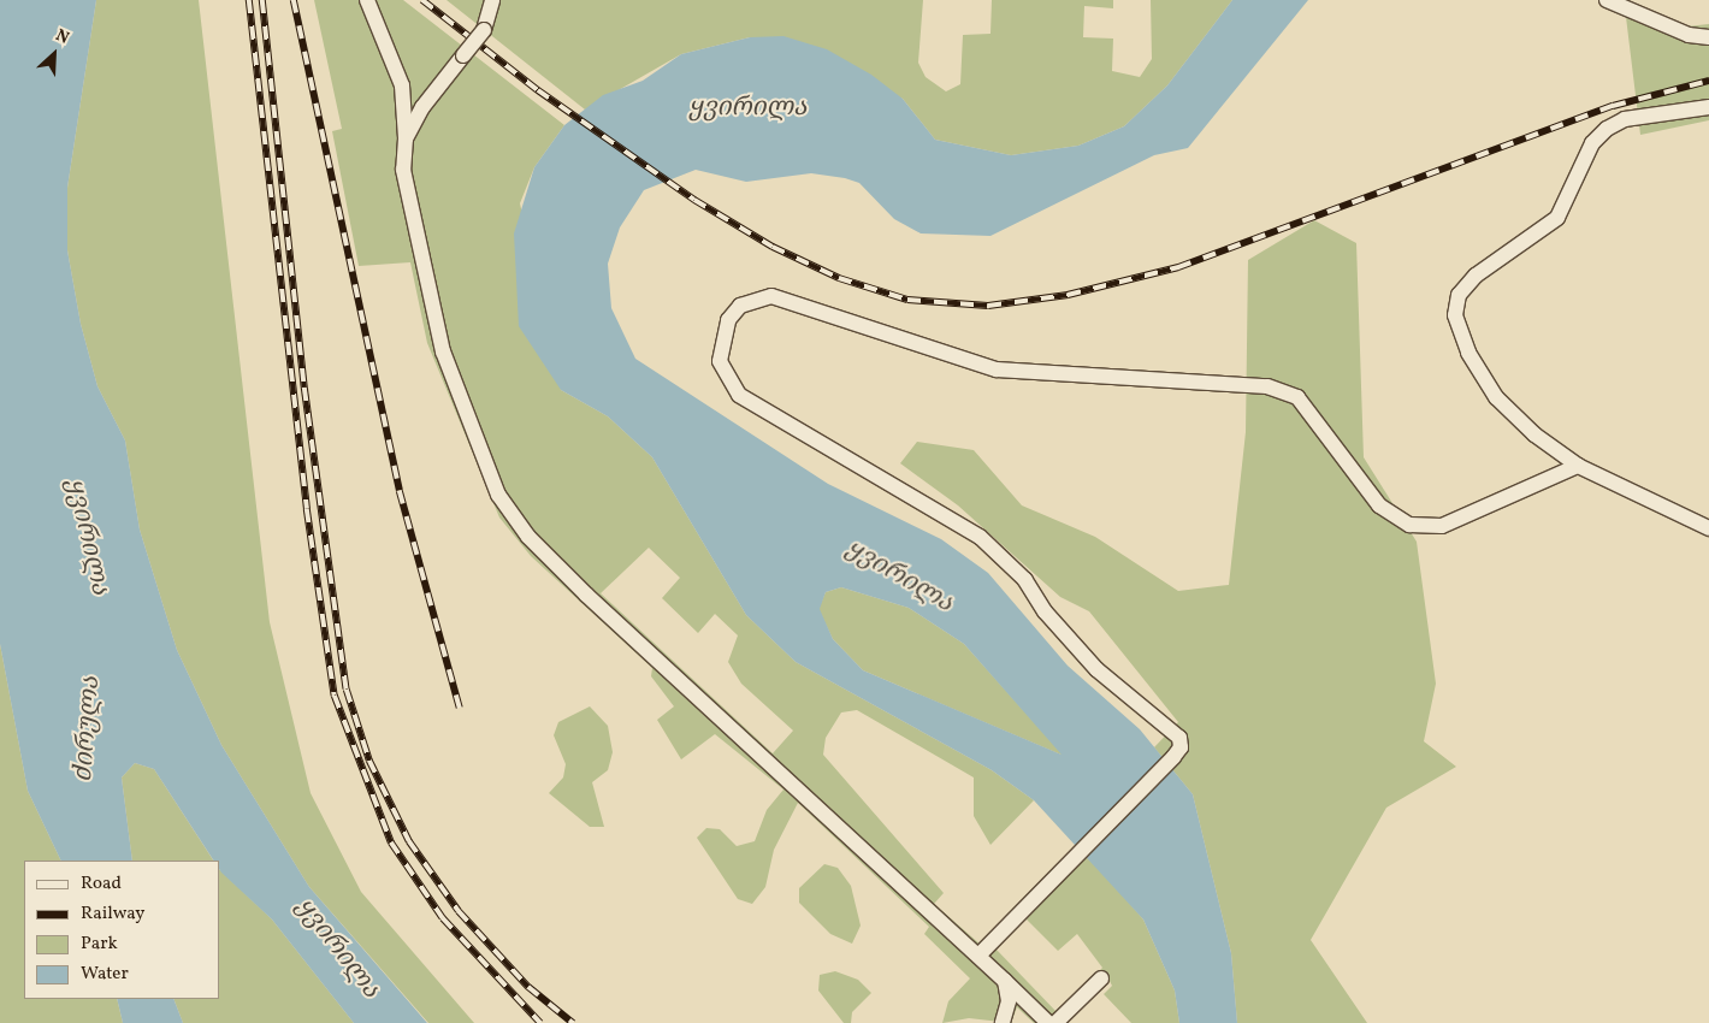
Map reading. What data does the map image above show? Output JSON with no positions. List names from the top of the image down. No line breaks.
{"water":["ყვირილა","ძირულა"],"legend":["Road","Railway","Park","Water"],"north":"top right"}
